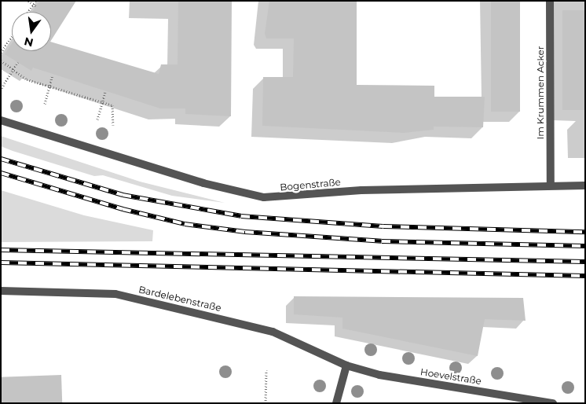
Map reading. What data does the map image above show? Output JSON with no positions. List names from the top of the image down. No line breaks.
{"streets":{"street":["Im Krummen Acker","Bogenstraße","Bardelebenstraße","Hoevelstraße"]},"crossings":[["Im Krummen Acker","Bogenstraße"],["Bardelebenstraße","Hoevelstraße"]],"north":"bottom"}
